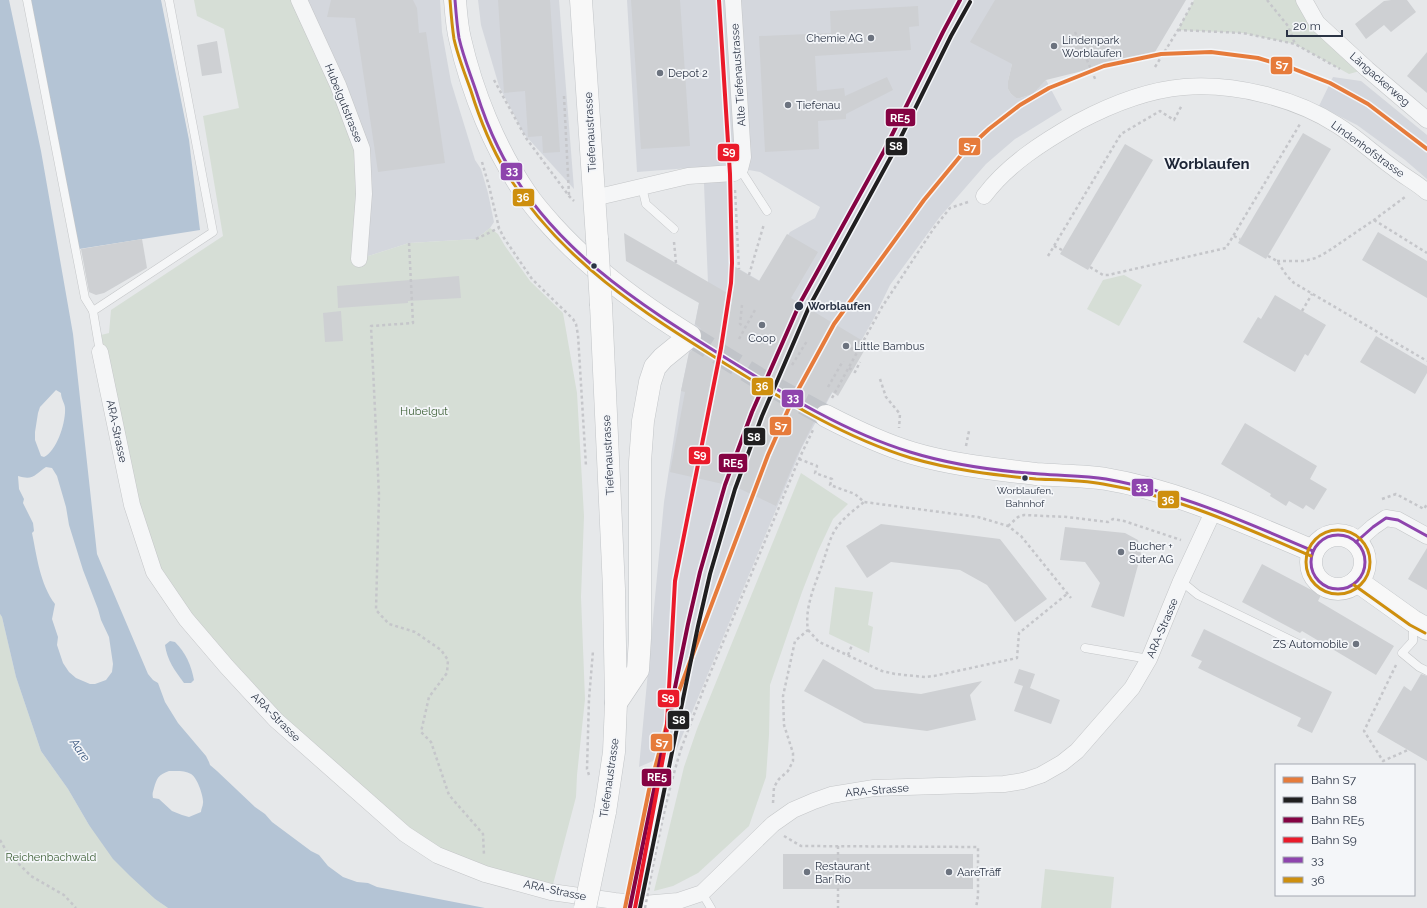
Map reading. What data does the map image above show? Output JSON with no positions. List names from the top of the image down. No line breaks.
{"streets":{"main road":["Tiefenaustrasse"],"street":["Alte Tiefenaustrasse","Längackerweg","Hubelgutstrasse","Lindenhofstrasse","ARA-Strasse"]},"districts":["Worblaufen"],"water":["Aare"],"parks":["Hubelgut","Reichenbachwald"],"places":["Chemie AG","Lindenpark Worblaufen","Depot 2","Tiefenau","Worblaufen","Coop","Little Bambus","Worblaufen, Bahnhof","Bucher + Suter AG","ZS Automobile","Restaurant Bar Rio","AareTräff"],"lines":["rail line RE5","rail line S9","transit line 33","transit line 36","rail line S8","rail line S7"],"legend":["Bahn S7","Bahn S8","Bahn RE5","Bahn S9","33","36"],"scale_bar":"20 m"}
